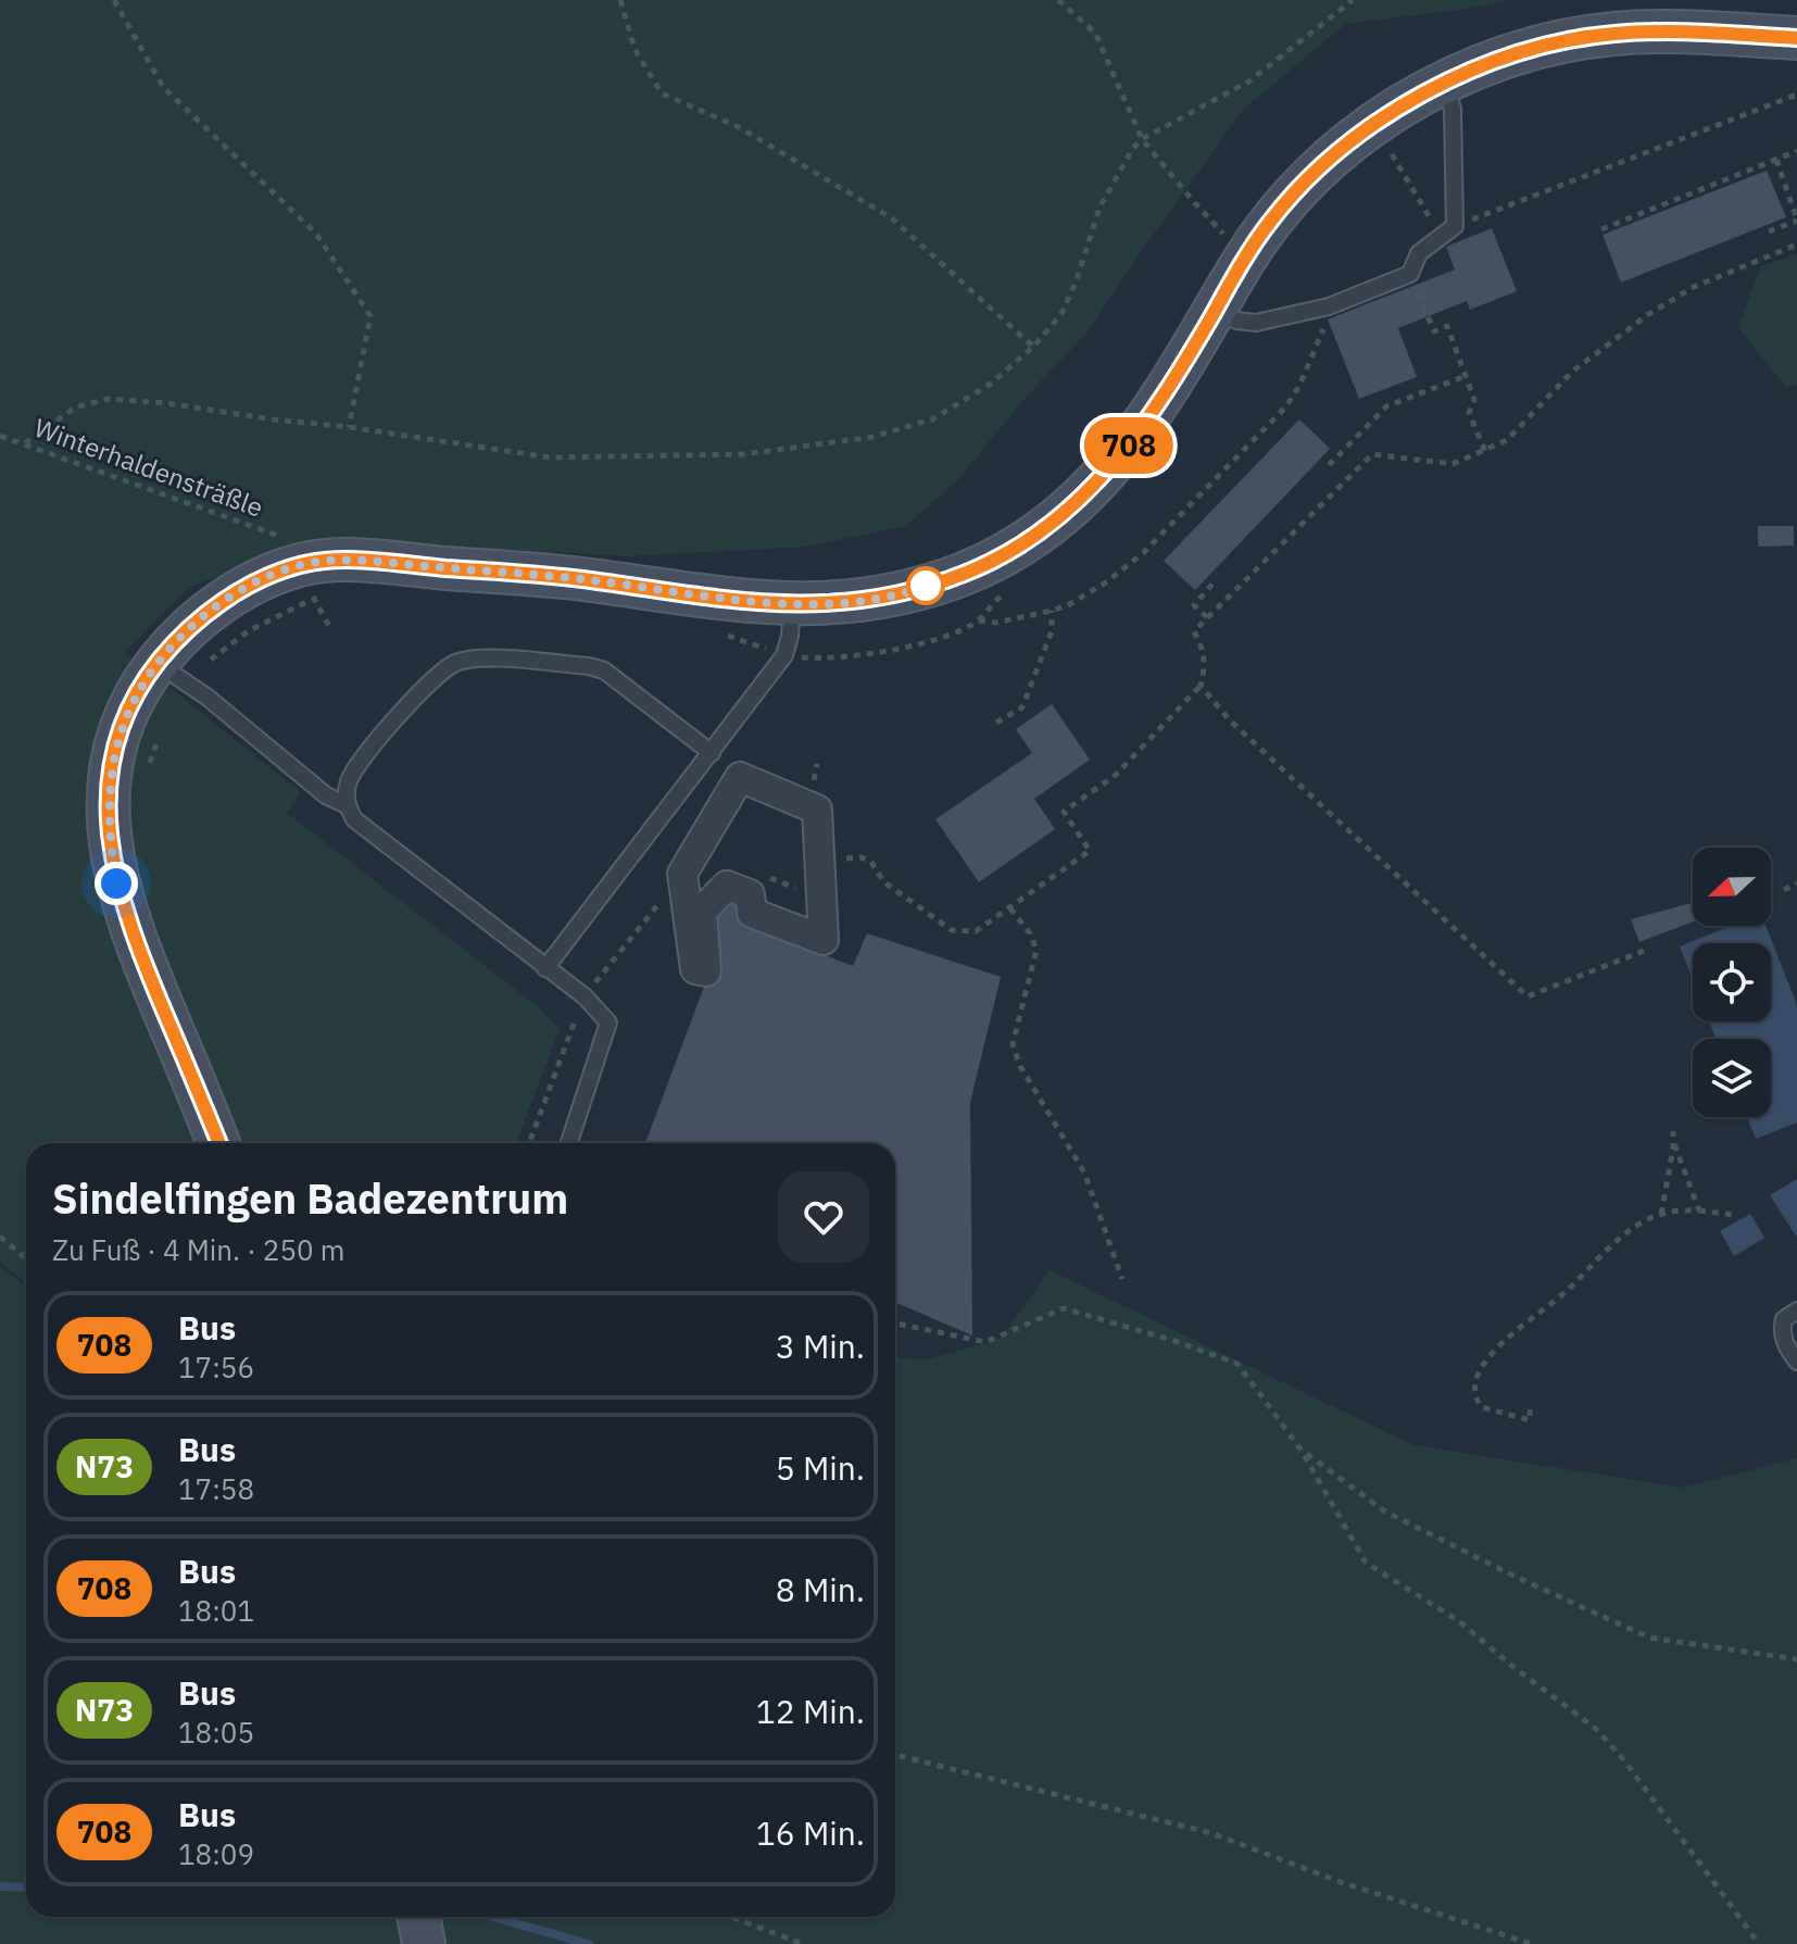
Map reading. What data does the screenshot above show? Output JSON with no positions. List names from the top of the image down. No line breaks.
{"streets":{"path":["Winterhaldensträßle"]},"lines":["bus line 708"],"north":"left","page":{"on_map":"708","heading":["Sindelfingen Badezentrum","Zu Fuß · 4 Min. · 250 m"],"list":[{"mark":"708","name":"Bus","note":"17:56","value":"3 Min."},{"mark":"N73","name":"Bus","note":"17:58","value":"5 Min."},{"mark":"708","name":"Bus","note":"18:01","value":"8 Min."},{"mark":"N73","name":"Bus","note":"18:05","value":"12 Min."},{"mark":"708","name":"Bus","note":"18:09","value":"16 Min."}]}}
